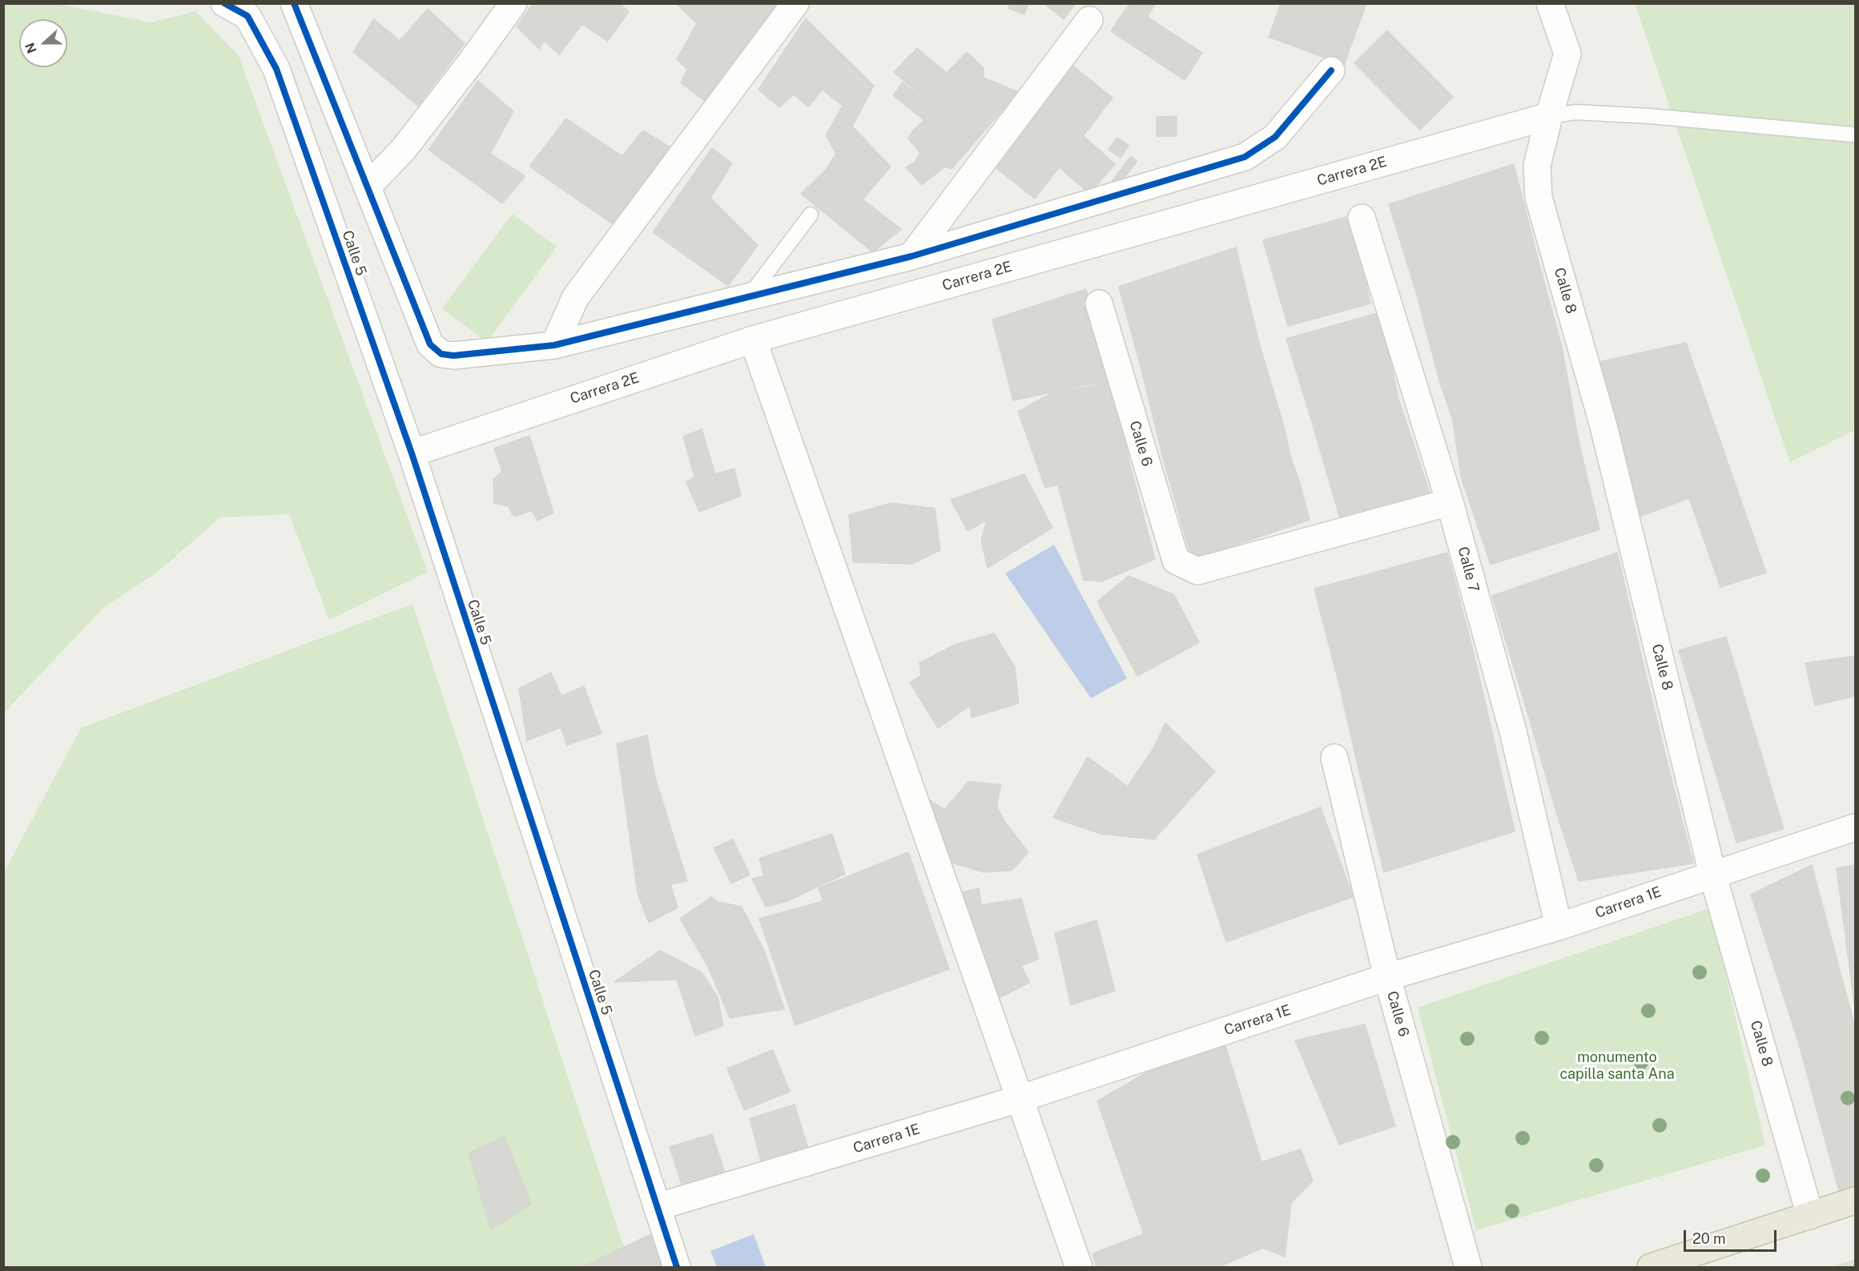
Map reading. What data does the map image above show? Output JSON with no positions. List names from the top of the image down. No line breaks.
{"streets":{"street":["Carrera 2E","Calle 5","Calle 8","Calle 6","Calle 7","Carrera 1E"]},"crossings":[["Carrera 2E","Calle 5"],["Carrera 2E","Calle 8"],["Calle 5","Carrera 1E"],["Calle 8","Carrera 1E"],["Calle 6","Calle 7"],["Calle 6","Carrera 1E"],["Calle 7","Carrera 1E"]],"parks":["monumento capilla santa Ana"],"scale_bar":"20 m","north":"left"}
